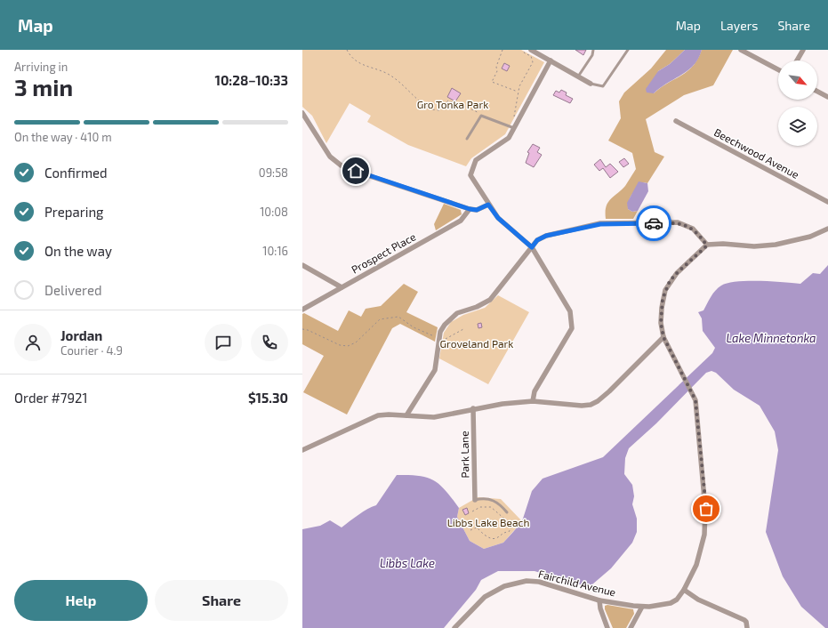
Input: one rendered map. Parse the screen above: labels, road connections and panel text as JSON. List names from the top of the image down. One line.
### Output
{"streets":{"street":["Beechwood Avenue","Prospect Place","Park Lane","Fairchild Avenue"]},"water":["Lake Minnetonka","Libbs Lake"],"parks":["Gro Tonka Park","Groveland Park","Libbs Lake Beach"],"north":"bottom right","page":{"header":"Map","nav":["Map","Layers","Share"],"heading":["3 min","Arriving in","10:28–10:33"],"panel":["Jordan","Courier · 4.9","Order #7921","$15.30"],"bar":"On the way · 410 m","list":[["Confirmed","09:58"],["Preparing","10:08"],["On the way","10:16"],"Delivered"],"buttons":["Help","Share"]}}
